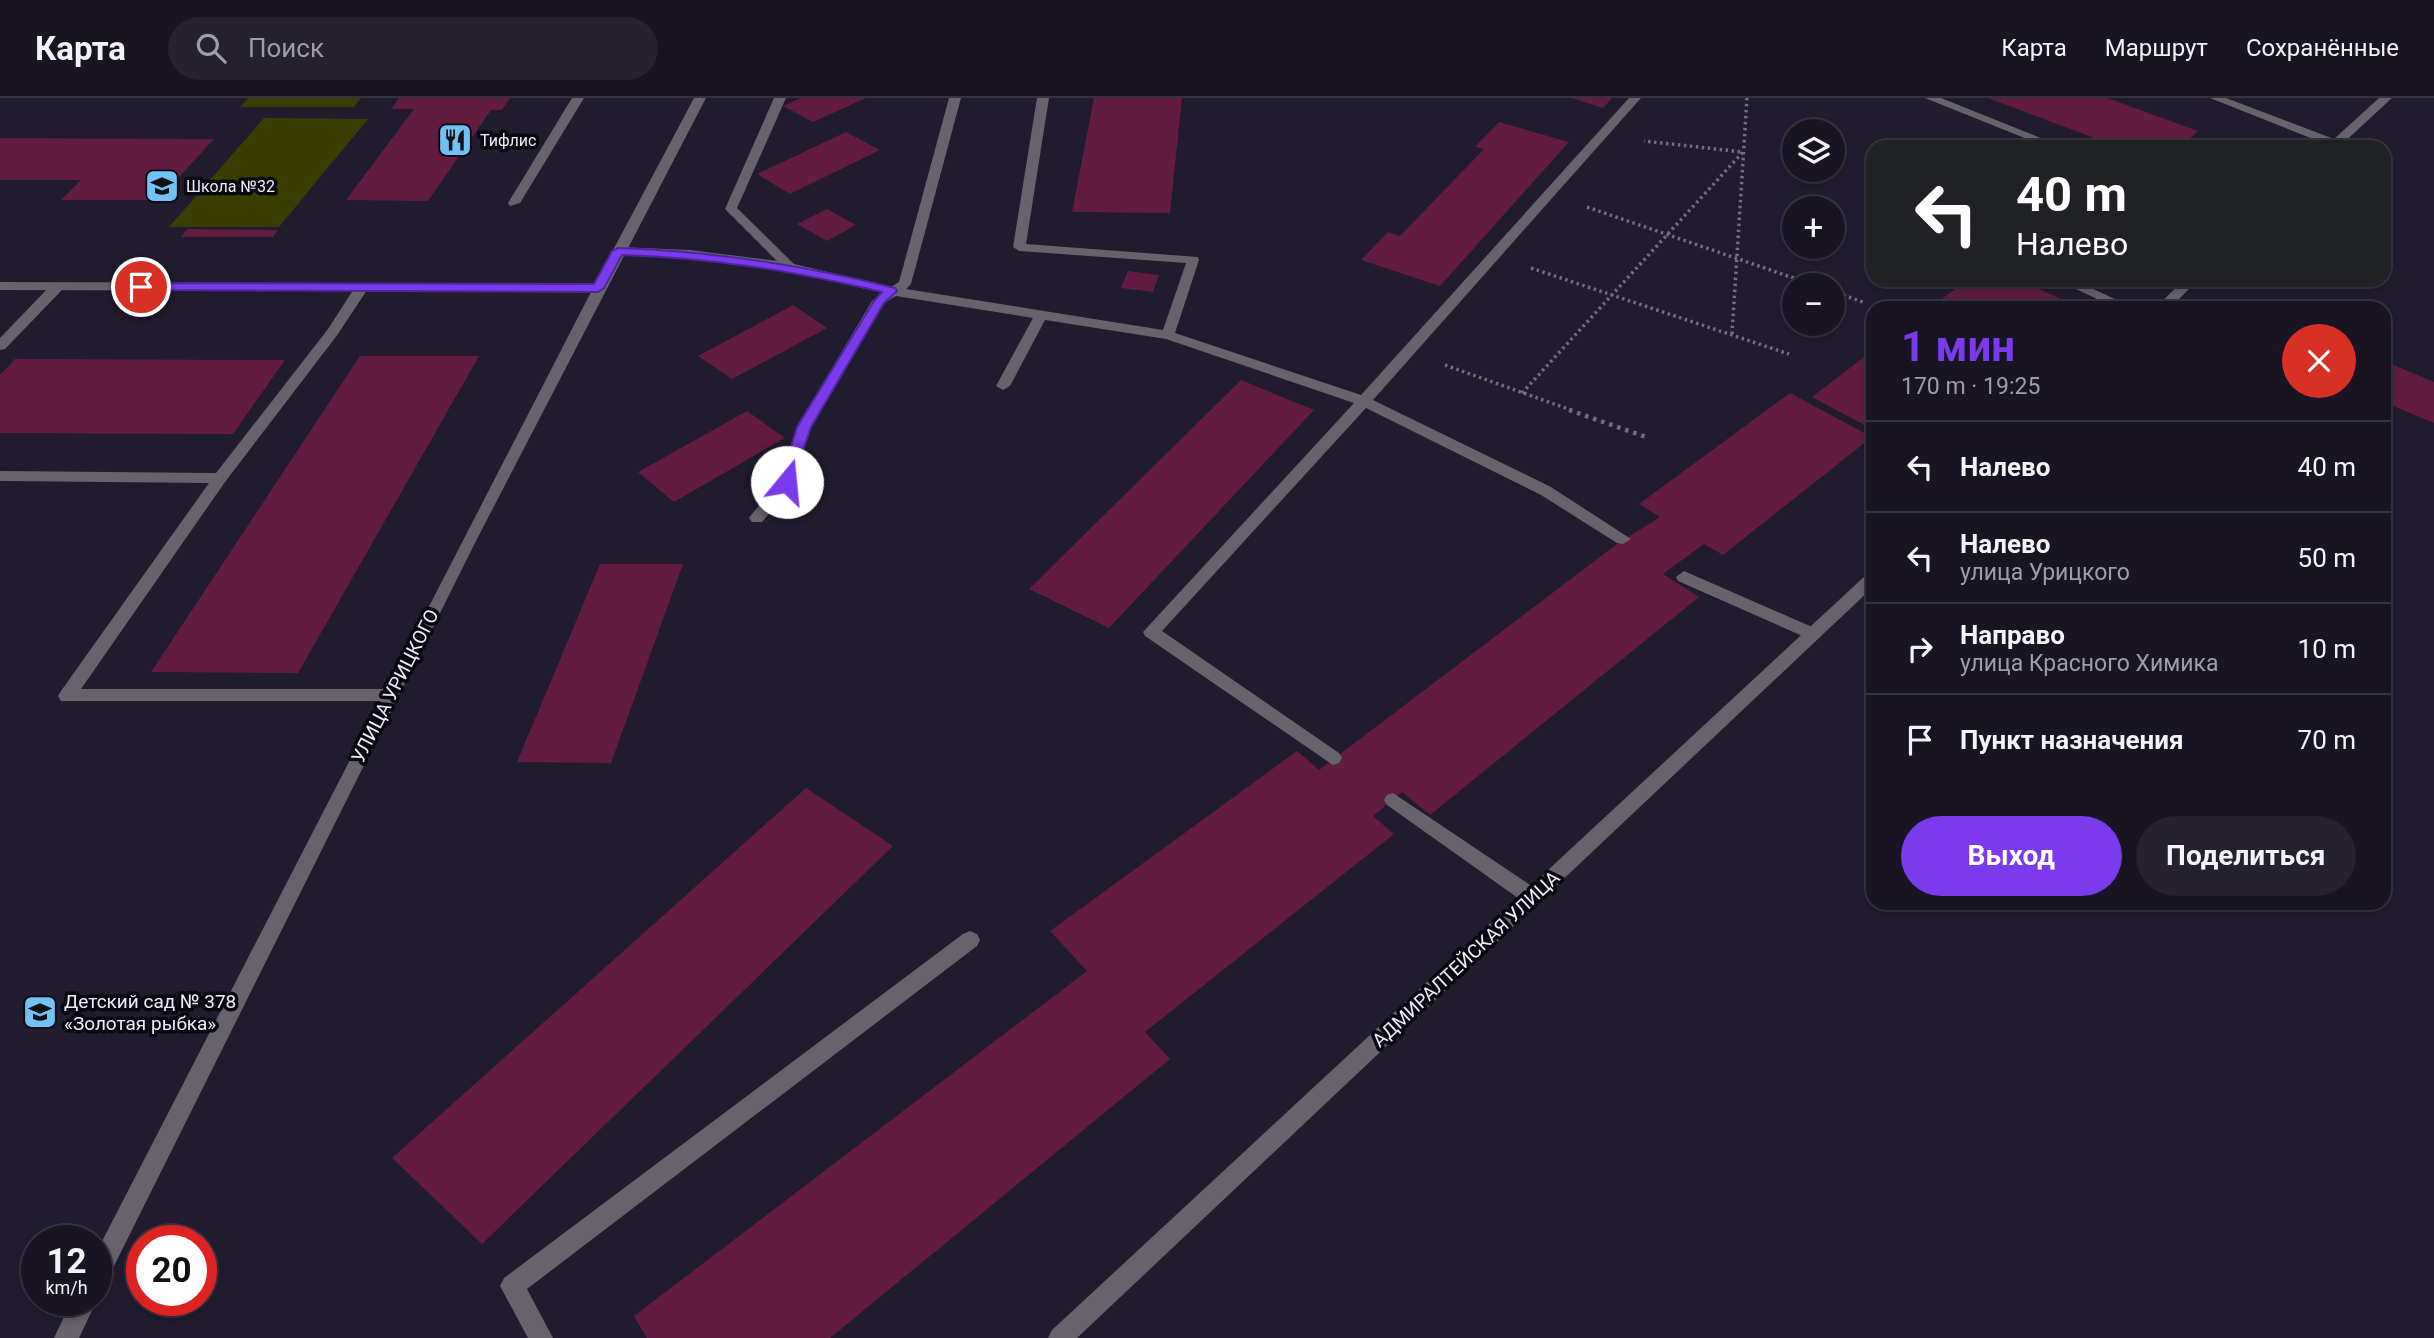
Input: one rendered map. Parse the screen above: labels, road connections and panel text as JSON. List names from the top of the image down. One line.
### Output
{"streets":{"street":["УЛИЦА УРИЦКОГО","АДМИРАЛТЕЙСКАЯ УЛИЦА"]},"places":{"restaurant":["Тифлис"],"school or university":["Школа №32","Детский сад № 378 «Золотая рыбка»"]},"page":{"header":"Карта","search":"Поиск","nav":["Карта","Маршрут","Сохранённые"],"map_buttons":["+","−"],"turn":["40 m","Налево"],"heading":["1 мин","170 m · 19:25"],"list":[{"name":"Налево","value":"40 m"},{"name":"Налево","note":"улица Урицкого","value":"50 m"},{"name":"Направо","note":"улица Красного Химика","value":"10 m"},{"name":"Пункт назначения","value":"70 m"}],"buttons":["Выход","Поделиться"],"speed":"12 km/h","limit":"20"}}
